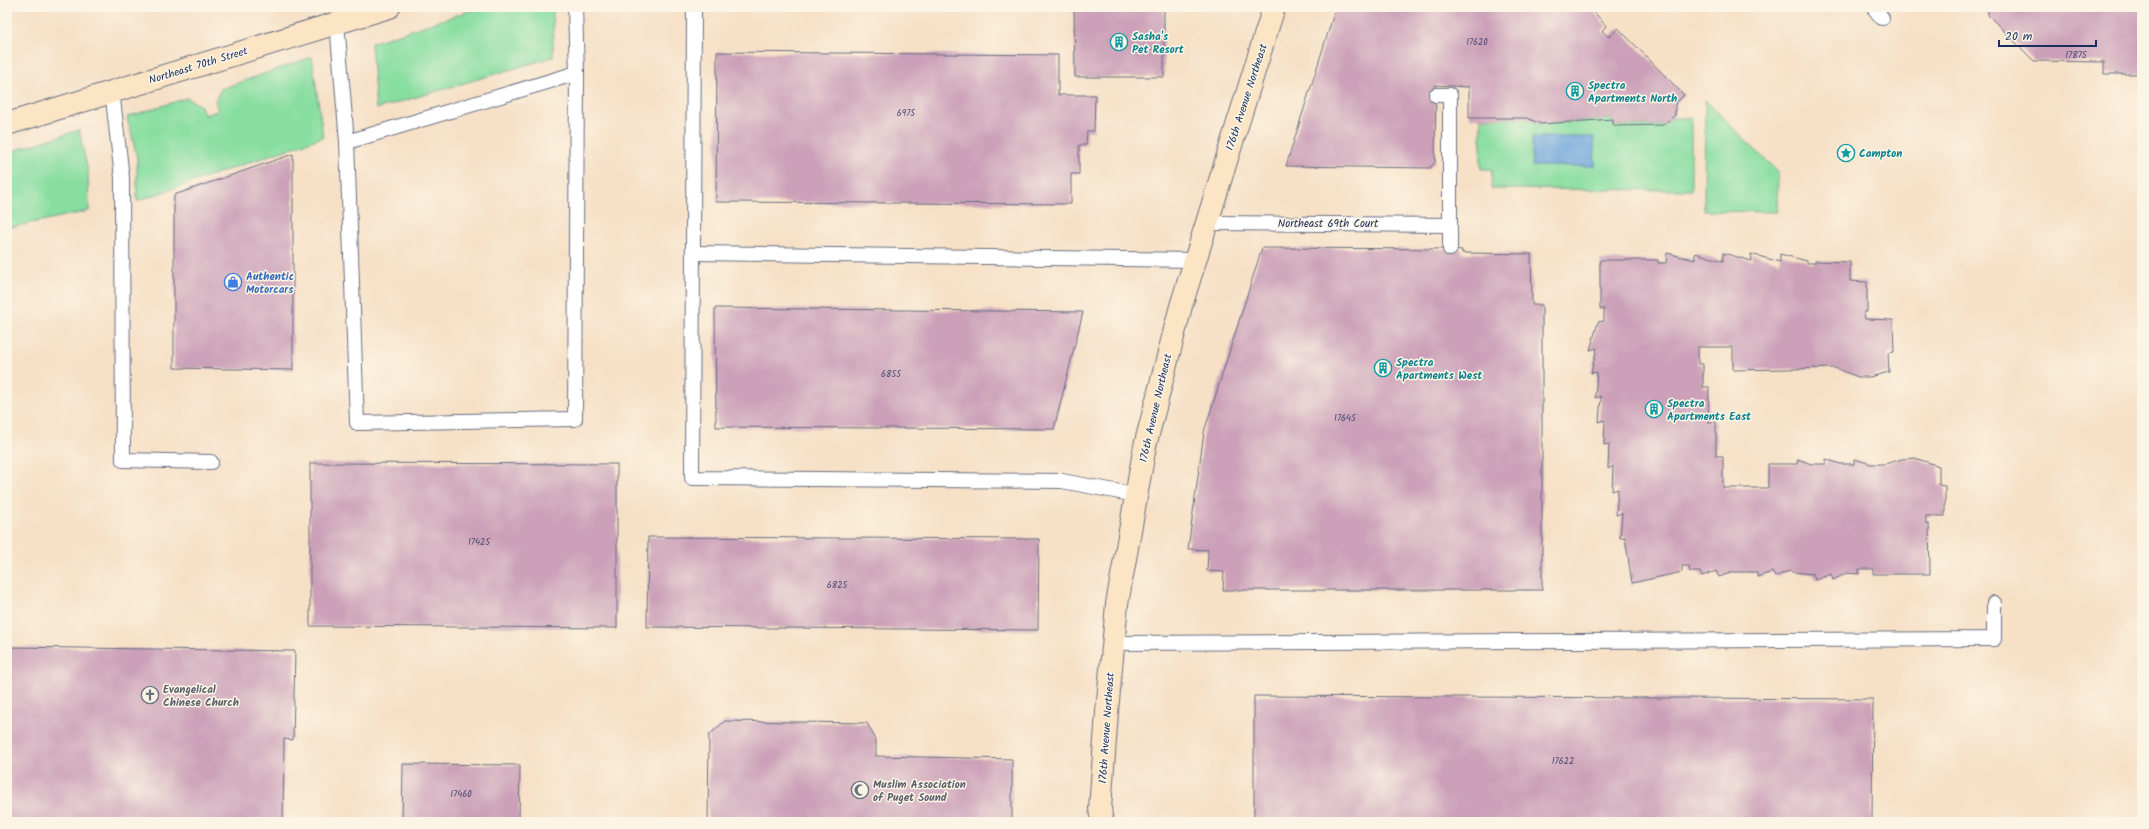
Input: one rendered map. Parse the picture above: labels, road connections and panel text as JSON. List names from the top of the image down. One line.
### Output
{"streets":{"street":["Northeast 70th Street","176th Avenue Northeast"],"lane":["Northeast 69th Court"]},"crossings":[["176th Avenue Northeast","Northeast 69th Court"]],"places":{"building":["Sasha's Pet Resort","Spectra Apartments North","Spectra Apartments West","Spectra Apartments East"],"place":["Campton"],"shop":["Authentic Motorcars"],"church":["Evangelical Chinese Church"],"mosque":["Muslim Association of Puget Sound"]},"house_numbers":["17620","17875","6975","6855","17645","17425","6825","17622","17460"],"scale_bar":"20 m"}
